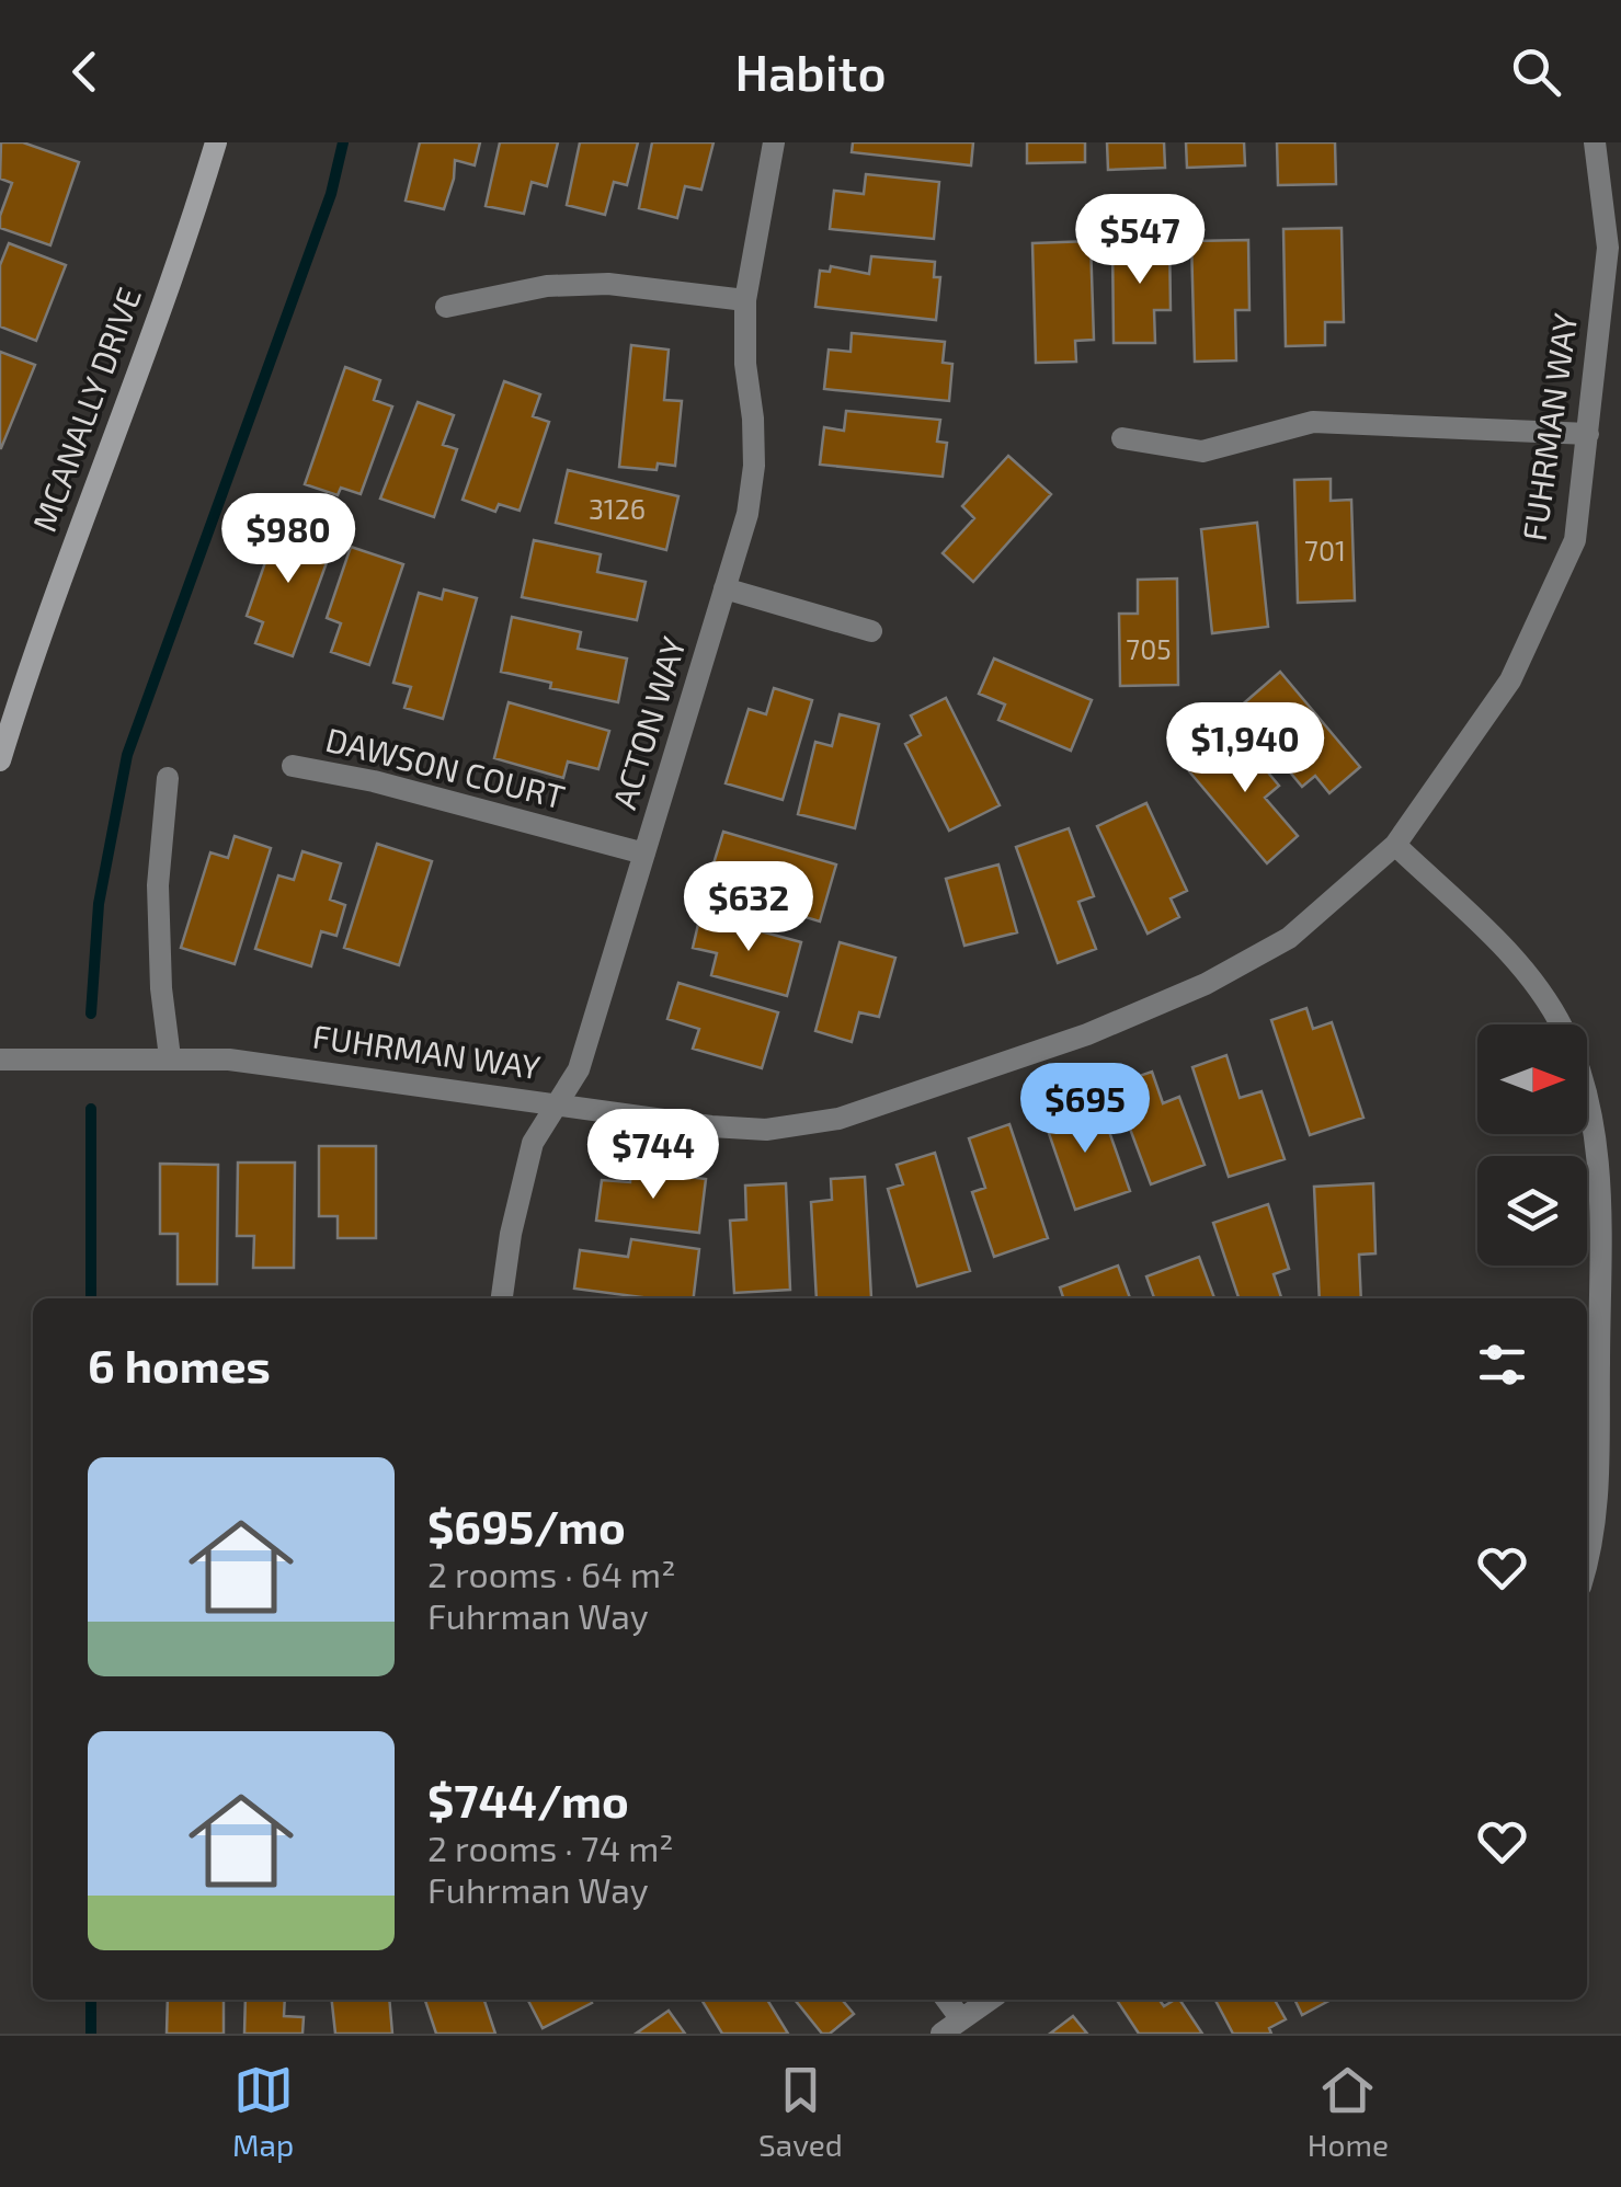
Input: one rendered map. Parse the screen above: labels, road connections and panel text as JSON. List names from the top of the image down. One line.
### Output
{"streets":{"street":["MCANALLY DRIVE","FUHRMAN WAY","ACTON WAY","DAWSON COURT"]},"crossings":[["FUHRMAN WAY","ACTON WAY"],["ACTON WAY","DAWSON COURT"]],"house_numbers":["3126","701","705"],"north":"right","page":{"header":"Habito","price":["$547","$980","$1,940","$632","$695","$744"],"heading":"6 homes","list":[{"name":"$695/mo","note":"2 rooms · 64 m² · Fuhrman Way"},{"name":"$744/mo","note":"2 rooms · 74 m² · Fuhrman Way"}],"tabs":["Map","Saved","Home"]}}
